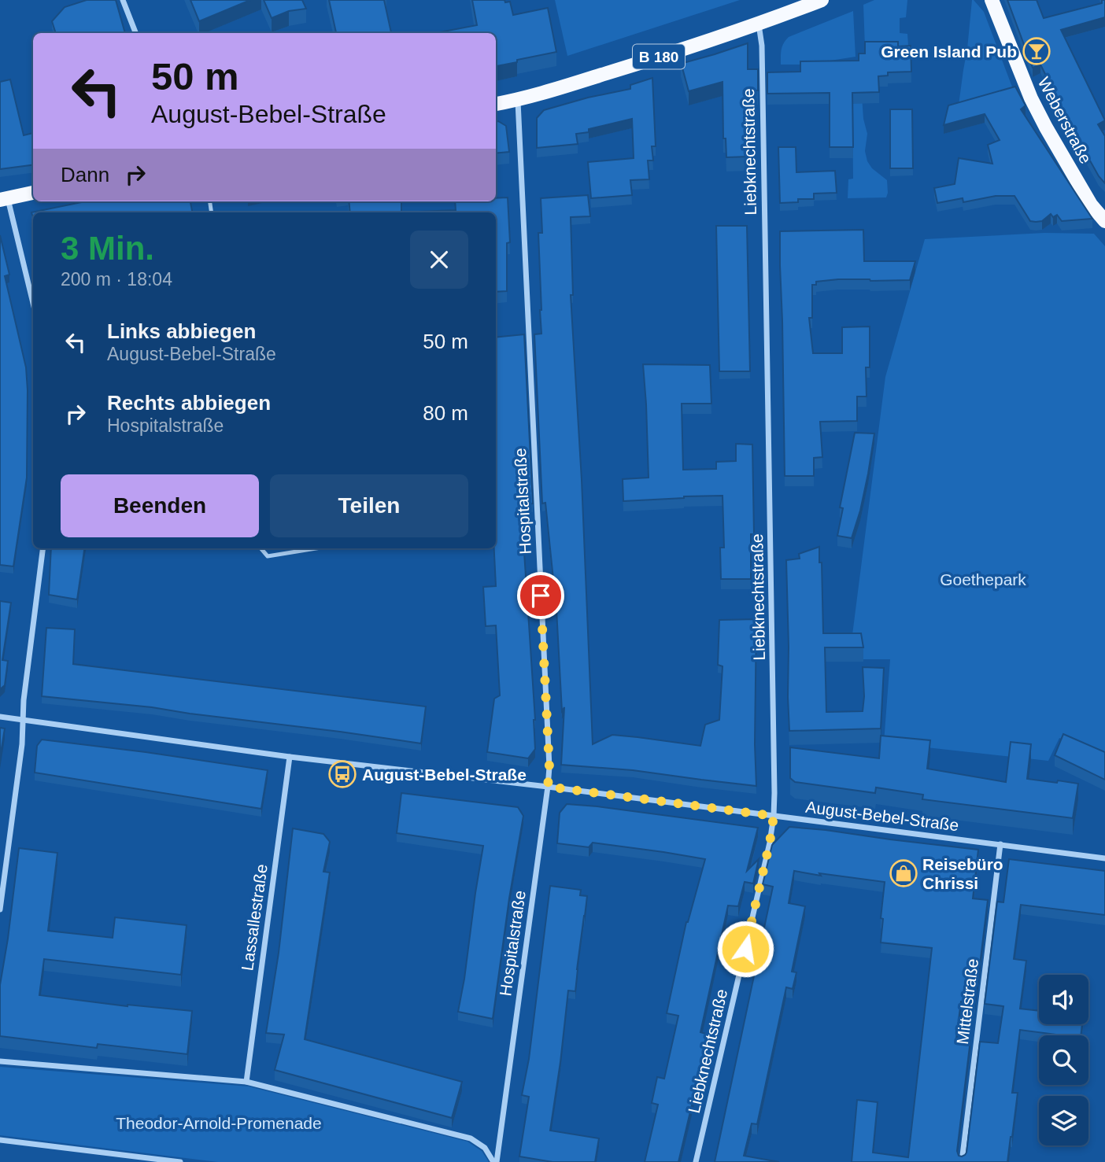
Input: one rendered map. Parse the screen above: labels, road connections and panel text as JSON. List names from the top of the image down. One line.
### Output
{"streets":{"main road":["B 180","Weberstraße"],"street":["Liebknechtstraße","Hospitalstraße","August-Bebel-Straße","Lassallestraße","Mittelstraße"]},"crossings":[["B 180","Liebknechtstraße"],["B 180","Hospitalstraße"],["Liebknechtstraße","August-Bebel-Straße"],["Hospitalstraße","August-Bebel-Straße"],["August-Bebel-Straße","Lassallestraße"],["August-Bebel-Straße","Mittelstraße"]],"parks":["Goethepark","Theodor-Arnold-Promenade"],"places":{"bar":["Green Island Pub"],"bus stop":["August-Bebel-Straße"],"shop":["Reisebüro Chrissi"]},"page":{"turn":["50 m","August-Bebel-Straße"],"then":"Dann","heading":["3 Min.","200 m · 18:04"],"list":[{"name":"Links abbiegen","note":"August-Bebel-Straße","value":"50 m"},{"name":"Rechts abbiegen","note":"Hospitalstraße","value":"80 m"}],"buttons":["Beenden","Teilen"]}}
